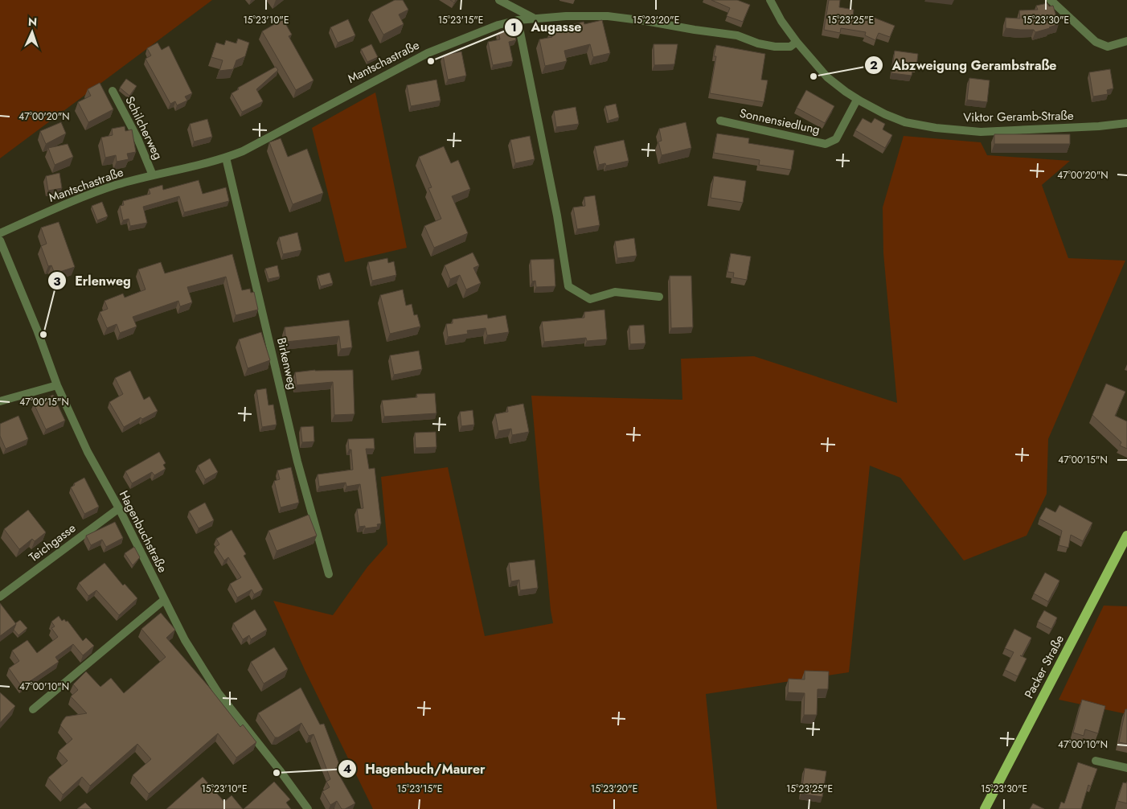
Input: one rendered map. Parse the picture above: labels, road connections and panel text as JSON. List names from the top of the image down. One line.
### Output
{"streets":{"main road":["Packer Straße"],"street":["Mantschastraße","Viktor Geramb-Straße","Sonnensiedlung","Schilcherweg","Birkenweg","Hagenbuchstraße","Teichgasse"]},"crossings":[["Mantschastraße","Viktor Geramb-Straße"],["Mantschastraße","Schilcherweg"],["Mantschastraße","Birkenweg"],["Viktor Geramb-Straße","Sonnensiedlung"],["Hagenbuchstraße","Teichgasse"]],"places":["Augasse","Abzweigung Gerambstraße","Erlenweg","Hagenbuch/Maurer"],"north":"top","coordinates":["15°23'10\"E","15°23'15\"E","15°23'20\"E","15°23'25\"E","15°23'30\"E","47°00'20\"N","47°00'15\"N","47°00'10\"N"]}
